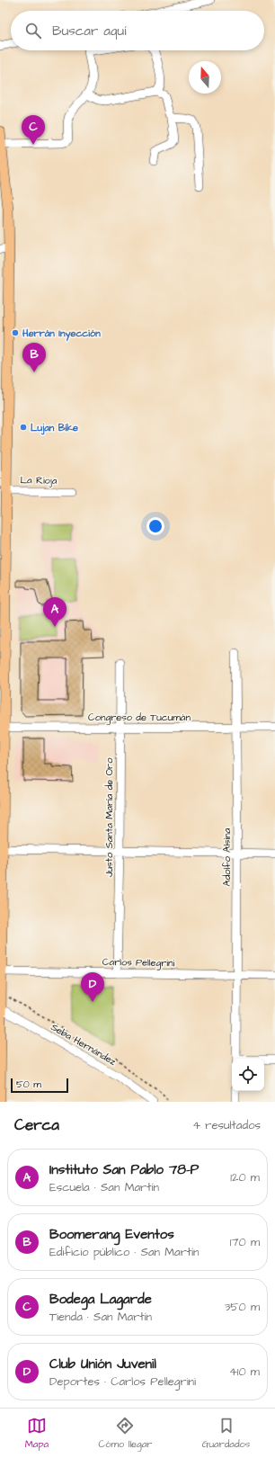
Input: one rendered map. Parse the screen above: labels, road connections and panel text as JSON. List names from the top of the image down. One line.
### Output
{"streets":{"street":["La Rioja","Congreso de Tucumán","Justo Santa María de Oro","Adolfo Alsina","Carlos Pellegrini","Seba Hernández"]},"crossings":[["Congreso de Tucumán","Justo Santa María de Oro"],["Congreso de Tucumán","Adolfo Alsina"],["Justo Santa María de Oro","Carlos Pellegrini"],["Adolfo Alsina","Carlos Pellegrini"]],"places":["Herrán Inyección","Lujan Bike"],"scale_bar":"50 m","north":"top","page":{"search":"Buscar aquí","pins":["C","B","A","D"],"scale":"50 m","heading":["Cerca","4 resultados"],"list":[{"mark":"A","name":"Instituto San Pablo 78-P","note":"Escuela · San Martín","value":"120 m"},{"mark":"B","name":"Boomerang Eventos","note":"Edificio público · San Martín","value":"170 m"},{"mark":"C","name":"Bodega Lagarde","note":"Tienda · San Martín","value":"350 m"},{"mark":"D","name":"Club Unión Juvenil","note":"Deportes · Carlos Pellegrini","value":"410 m"}],"nav":["Mapa","Cómo llegar","Guardados"]}}
